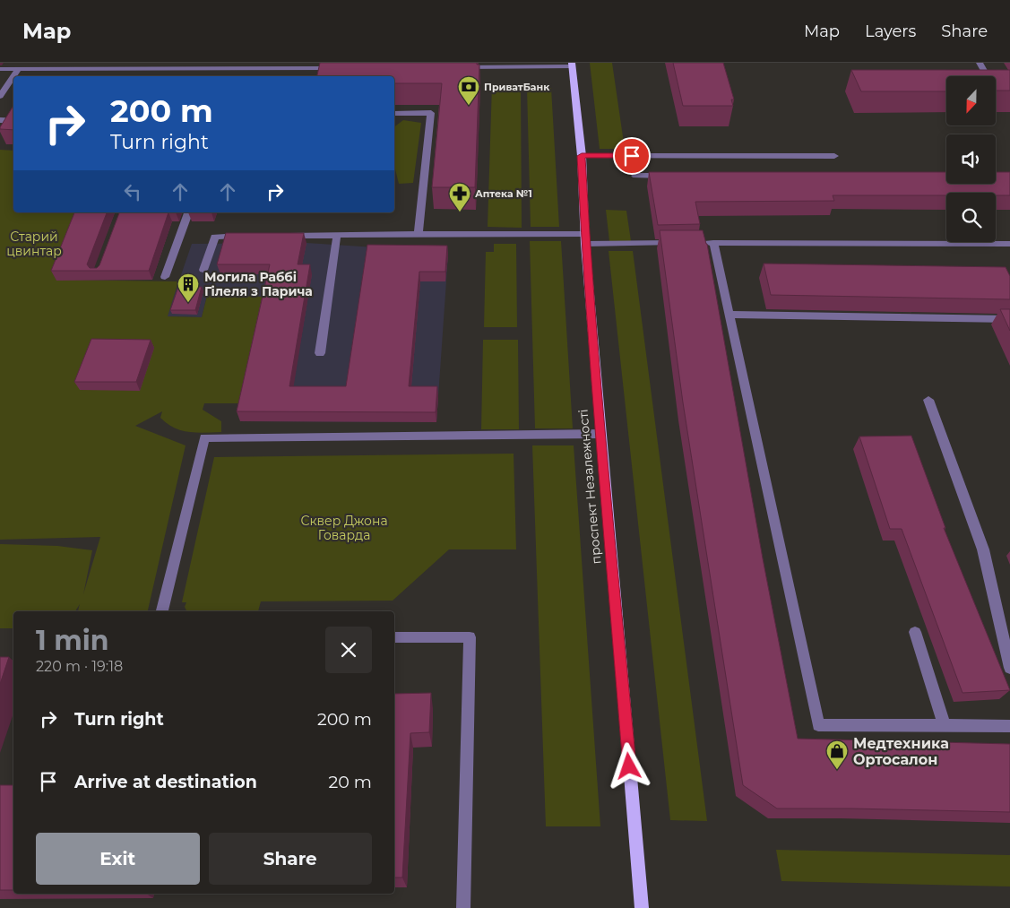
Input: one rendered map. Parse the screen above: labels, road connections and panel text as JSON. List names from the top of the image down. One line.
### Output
{"streets":{"main road":["проспект Незалежності"]},"parks":["Старий цвинтар","Сквер Джона Говарда"],"places":{"bank":["ПриватБанк"],"pharmacy":["Аптека №1"],"building":["Могила Раббі Гілеля з Парича"],"shop":["Медтехника Ортосалон"]},"north":"bottom","page":{"header":"Map","nav":["Map","Layers","Share"],"turn":["200 m","Turn right"],"heading":["1 min","220 m · 19:18"],"list":[{"name":"Turn right","value":"200 m"},{"name":"Arrive at destination","value":"20 m"}],"buttons":["Exit","Share"]}}
